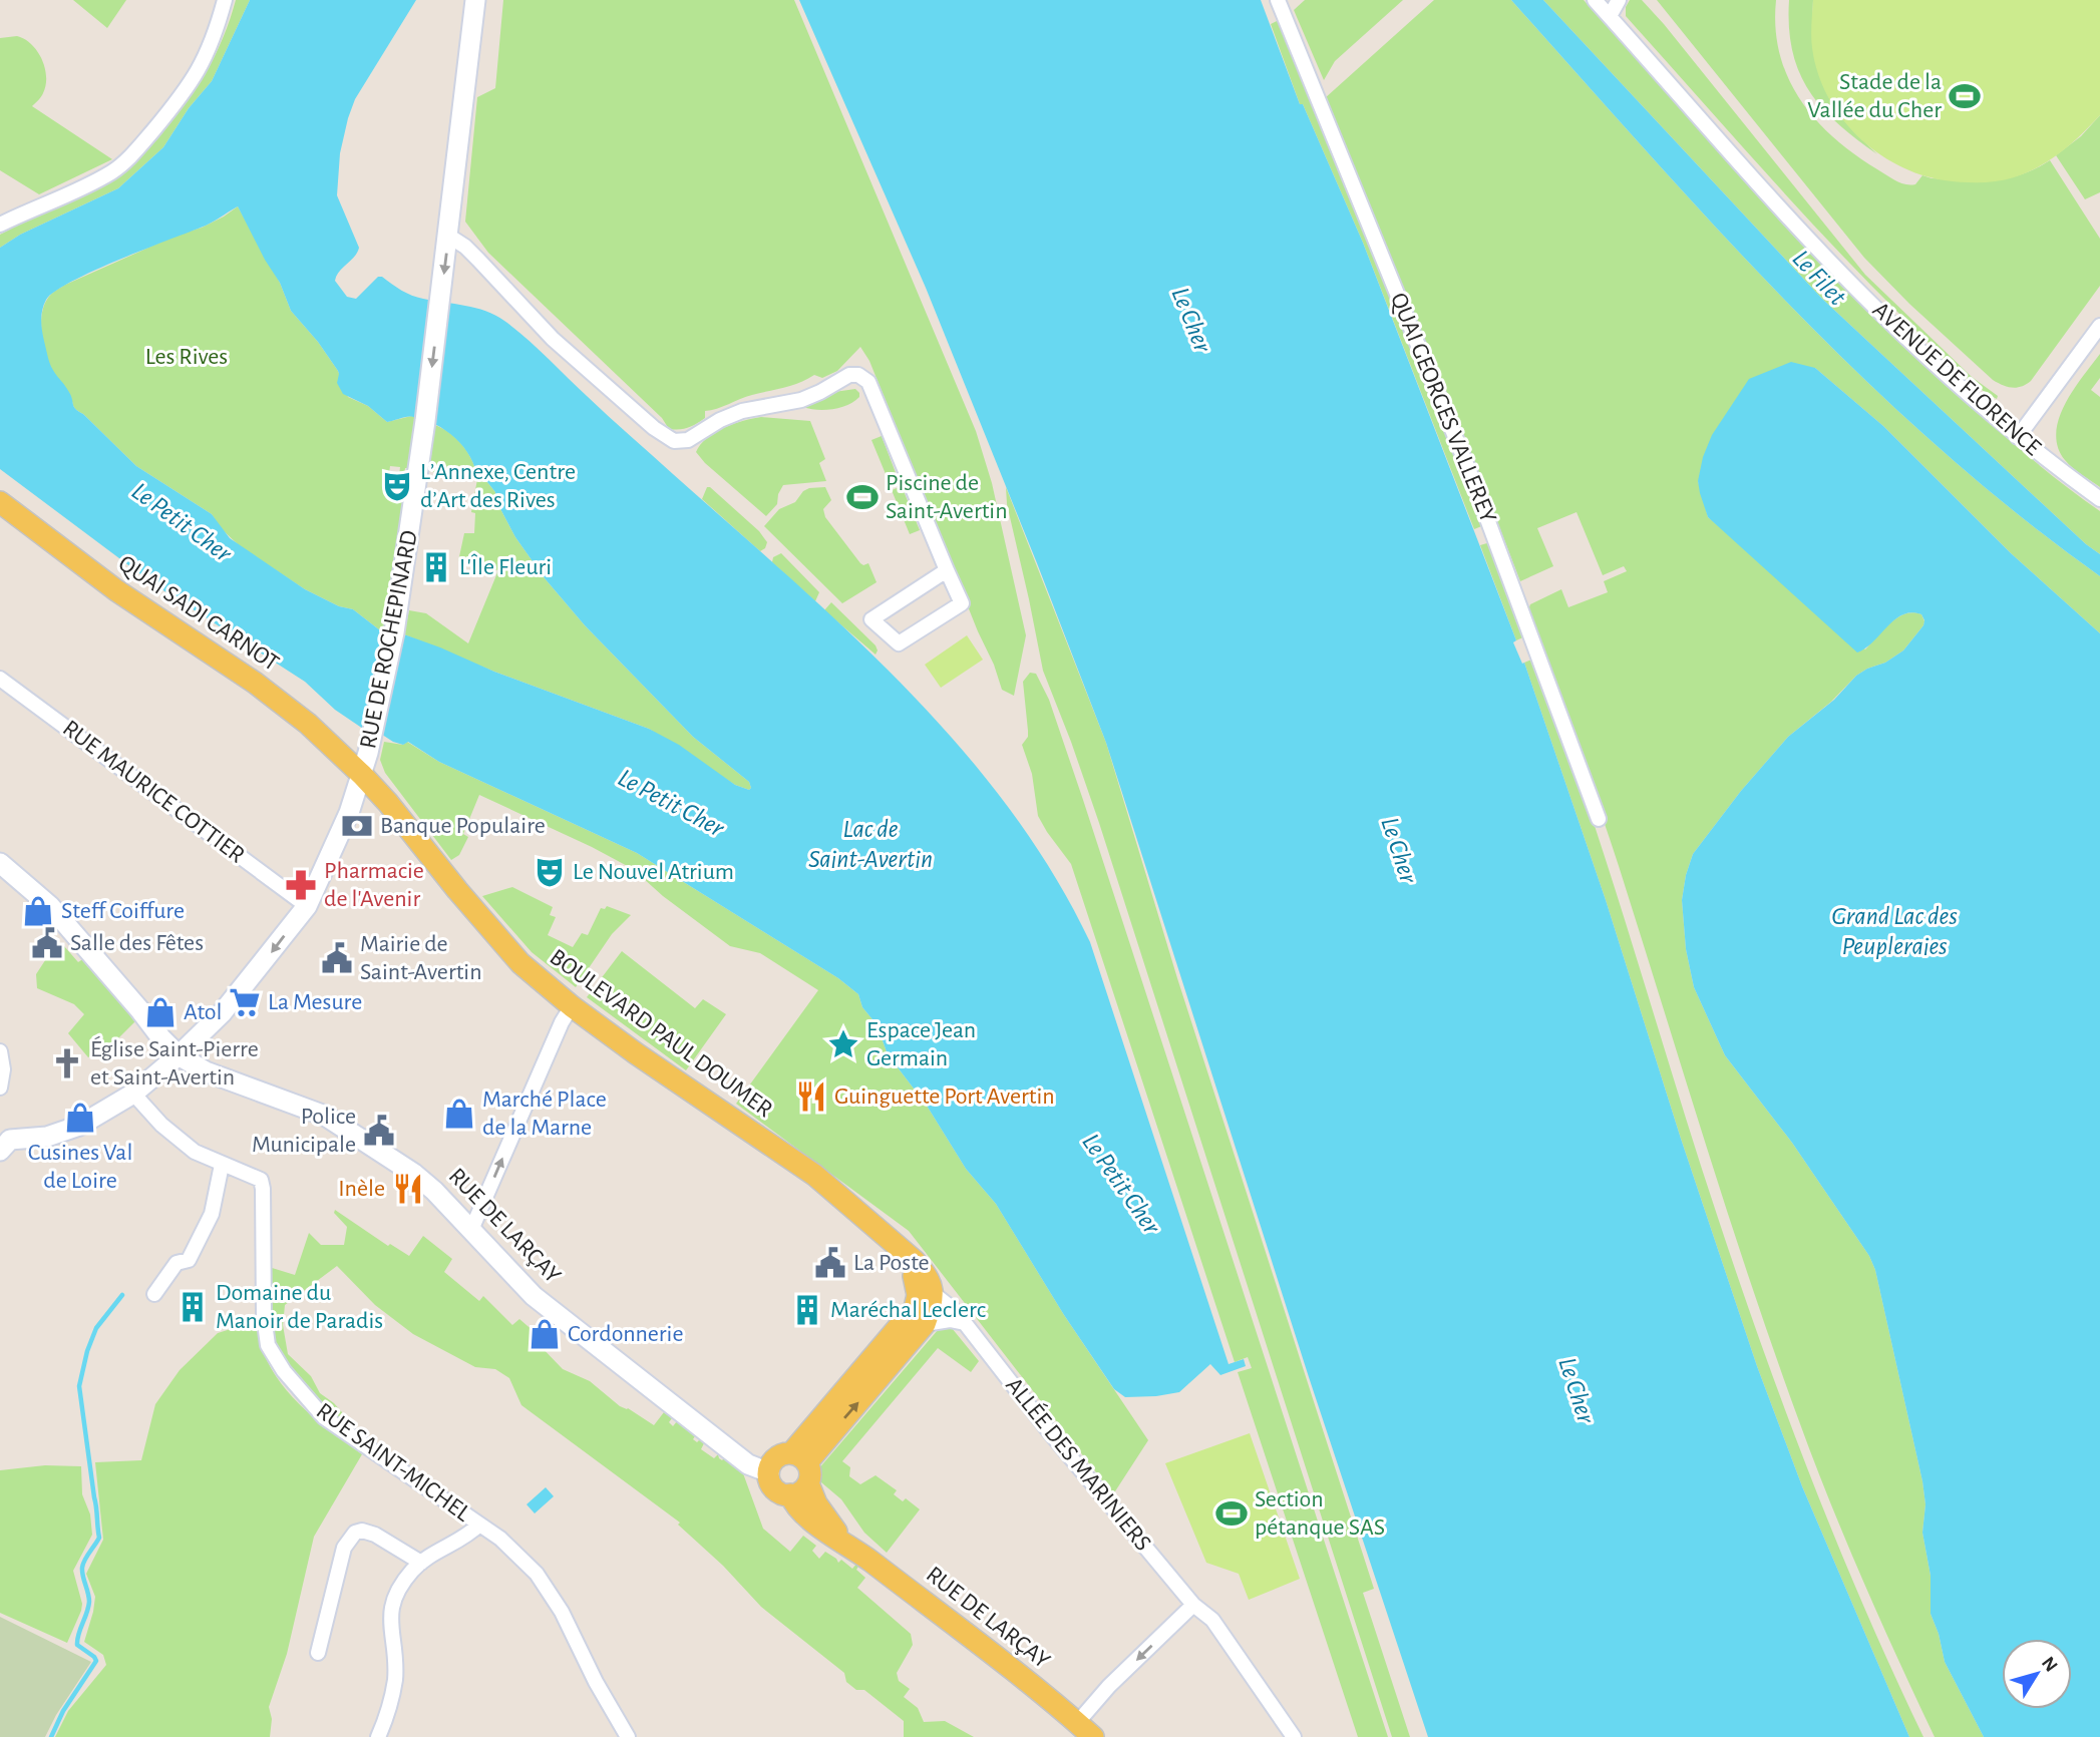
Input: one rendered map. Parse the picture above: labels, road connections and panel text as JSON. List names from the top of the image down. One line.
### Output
{"streets":{"main road":["QUAI SADI CARNOT","BOULEVARD PAUL DOUMER","RUE DE LARÇAY"],"street":["AVENUE DE FLORENCE","QUAI GEORGES VALLEREY","RUE DE ROCHEPINARD","RUE MAURICE COTTIER","RUE SAINT-MICHEL","ALLÉE DES MARINIERS"]},"crossings":[["QUAI SADI CARNOT","RUE DE ROCHEPINARD"],["QUAI SADI CARNOT","BOULEVARD PAUL DOUMER"],["RUE DE ROCHEPINARD","RUE MAURICE COTTIER"],["RUE DE ROCHEPINARD","BOULEVARD PAUL DOUMER"],["RUE DE ROCHEPINARD","RUE DE LARÇAY"],["RUE DE ROCHEPINARD","RUE SAINT-MICHEL"],["BOULEVARD PAUL DOUMER","ALLÉE DES MARINIERS"]],"one_way":["RUE DE ROCHEPINARD"],"water":["Le Filet","Le Cher","Le Petit Cher","Lac de Saint-Avertin","Grand Lac des Peupleraies"],"parks":["Les Rives"],"places":{"sports":["Stade de la Vallée du Cher","Piscine de Saint-Avertin","Section pétanque SAS"],"theatre":["LʼAnnexe, Centre dʼArt des Rives","Le Nouvel Atrium"],"building":["L'Île Fleuri","Domaine du Manoir de Paradis","Maréchal Leclerc"],"bank":["Banque Populaire"],"pharmacy":["Pharmacie de l'Avenir"],"shop":["Steff Coiffure","Atol","Marché Place de la Marne","Cusines Val de Loire","Cordonnerie"],"public building":["Salle des Fêtes","Mairie de Saint-Avertin","Police Municipale","La Poste"],"supermarket":["La Mesure"],"place":["Espace Jean Germain"],"church":["Église Saint-Pierre et Saint-Avertin"],"restaurant":["Guinguette Port Avertin","Inèle"]},"north":"top right"}
